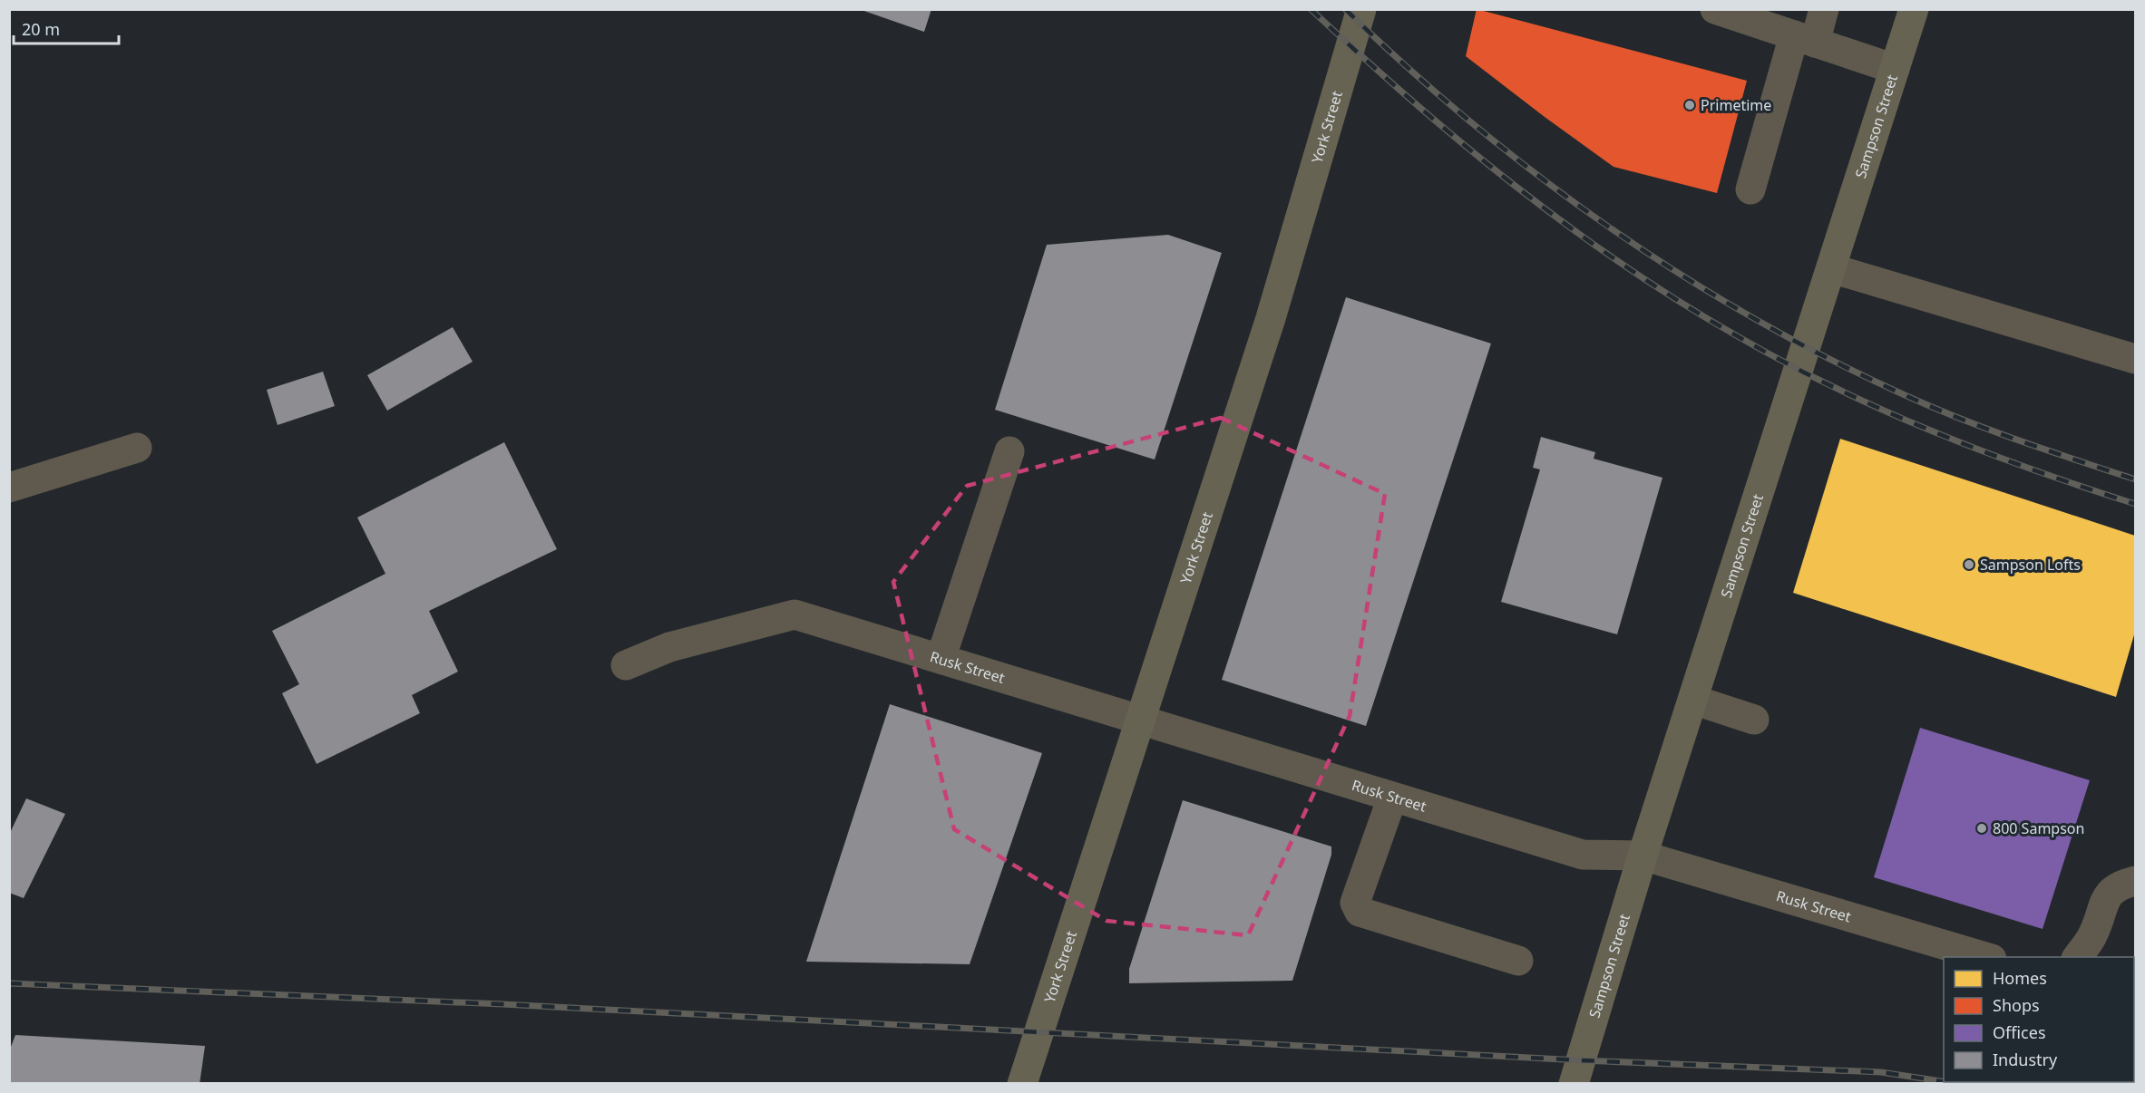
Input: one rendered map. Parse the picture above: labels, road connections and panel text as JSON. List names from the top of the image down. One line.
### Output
{"streets":{"main road":["York Street","Sampson Street"],"street":["Rusk Street"]},"crossings":[["York Street","Rusk Street"],["Sampson Street","Rusk Street"]],"places":["Primetime","Sampson Lofts","800 Sampson"],"legend":["Homes","Shops","Offices","Industry"],"scale_bar":"20 m"}
